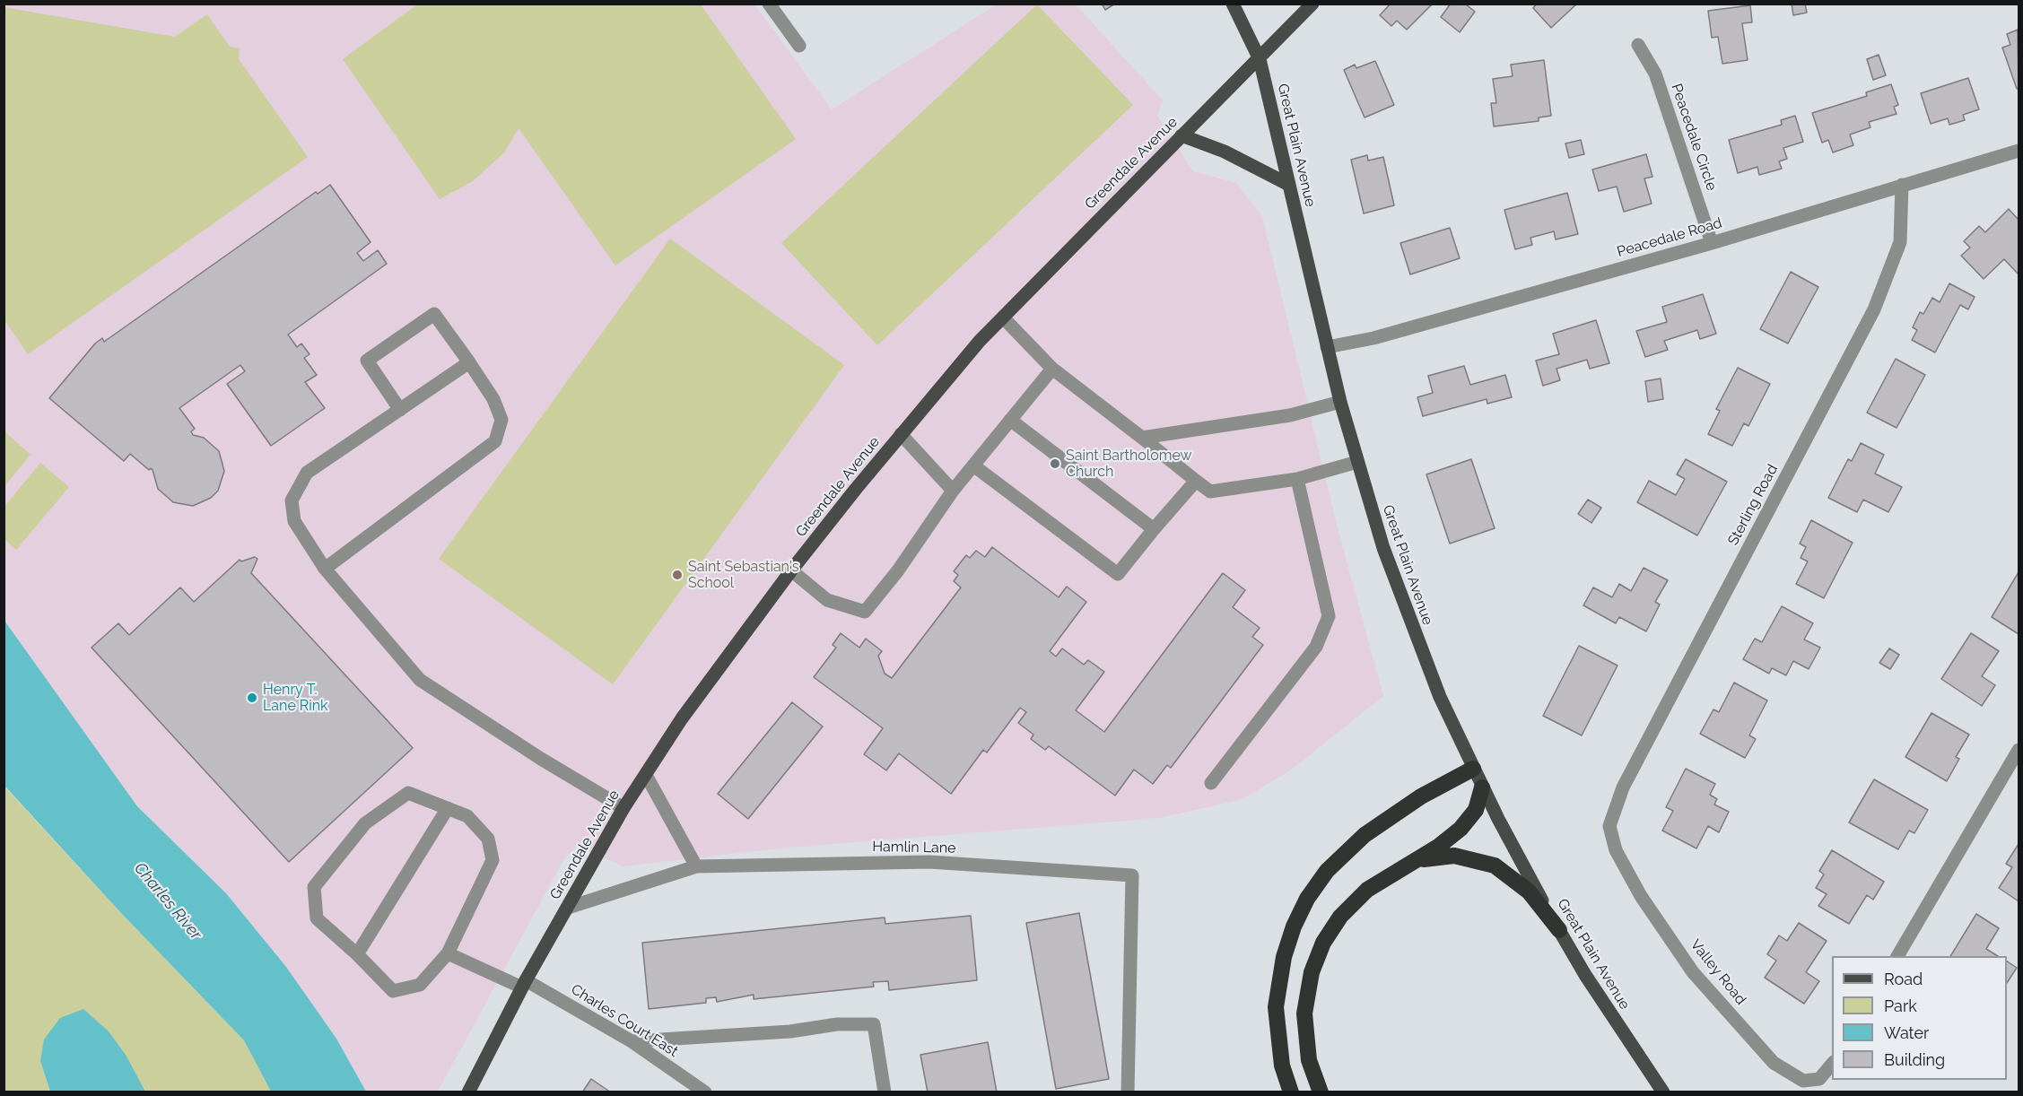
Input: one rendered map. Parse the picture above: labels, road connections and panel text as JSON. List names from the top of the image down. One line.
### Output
{"streets":{"main road":["Great Plain Avenue","Greendale Avenue"],"street":["Peacedale Circle","Peacedale Road","Sterling Road","Hamlin Lane","Valley Road","Charles Court East"]},"crossings":[["Peacedale Circle","Peacedale Road"],["Great Plain Avenue","Greendale Avenue"],["Great Plain Avenue","Peacedale Road"],["Greendale Avenue","Hamlin Lane"],["Greendale Avenue","Charles Court East"],["Peacedale Road","Sterling Road"],["Sterling Road","Valley Road"]],"water":["Charles River"],"places":["Saint Bartholomew Church","Saint Sebastian's School","Henry T. Lane Rink"],"legend":["Road","Park","Water","Building"]}
